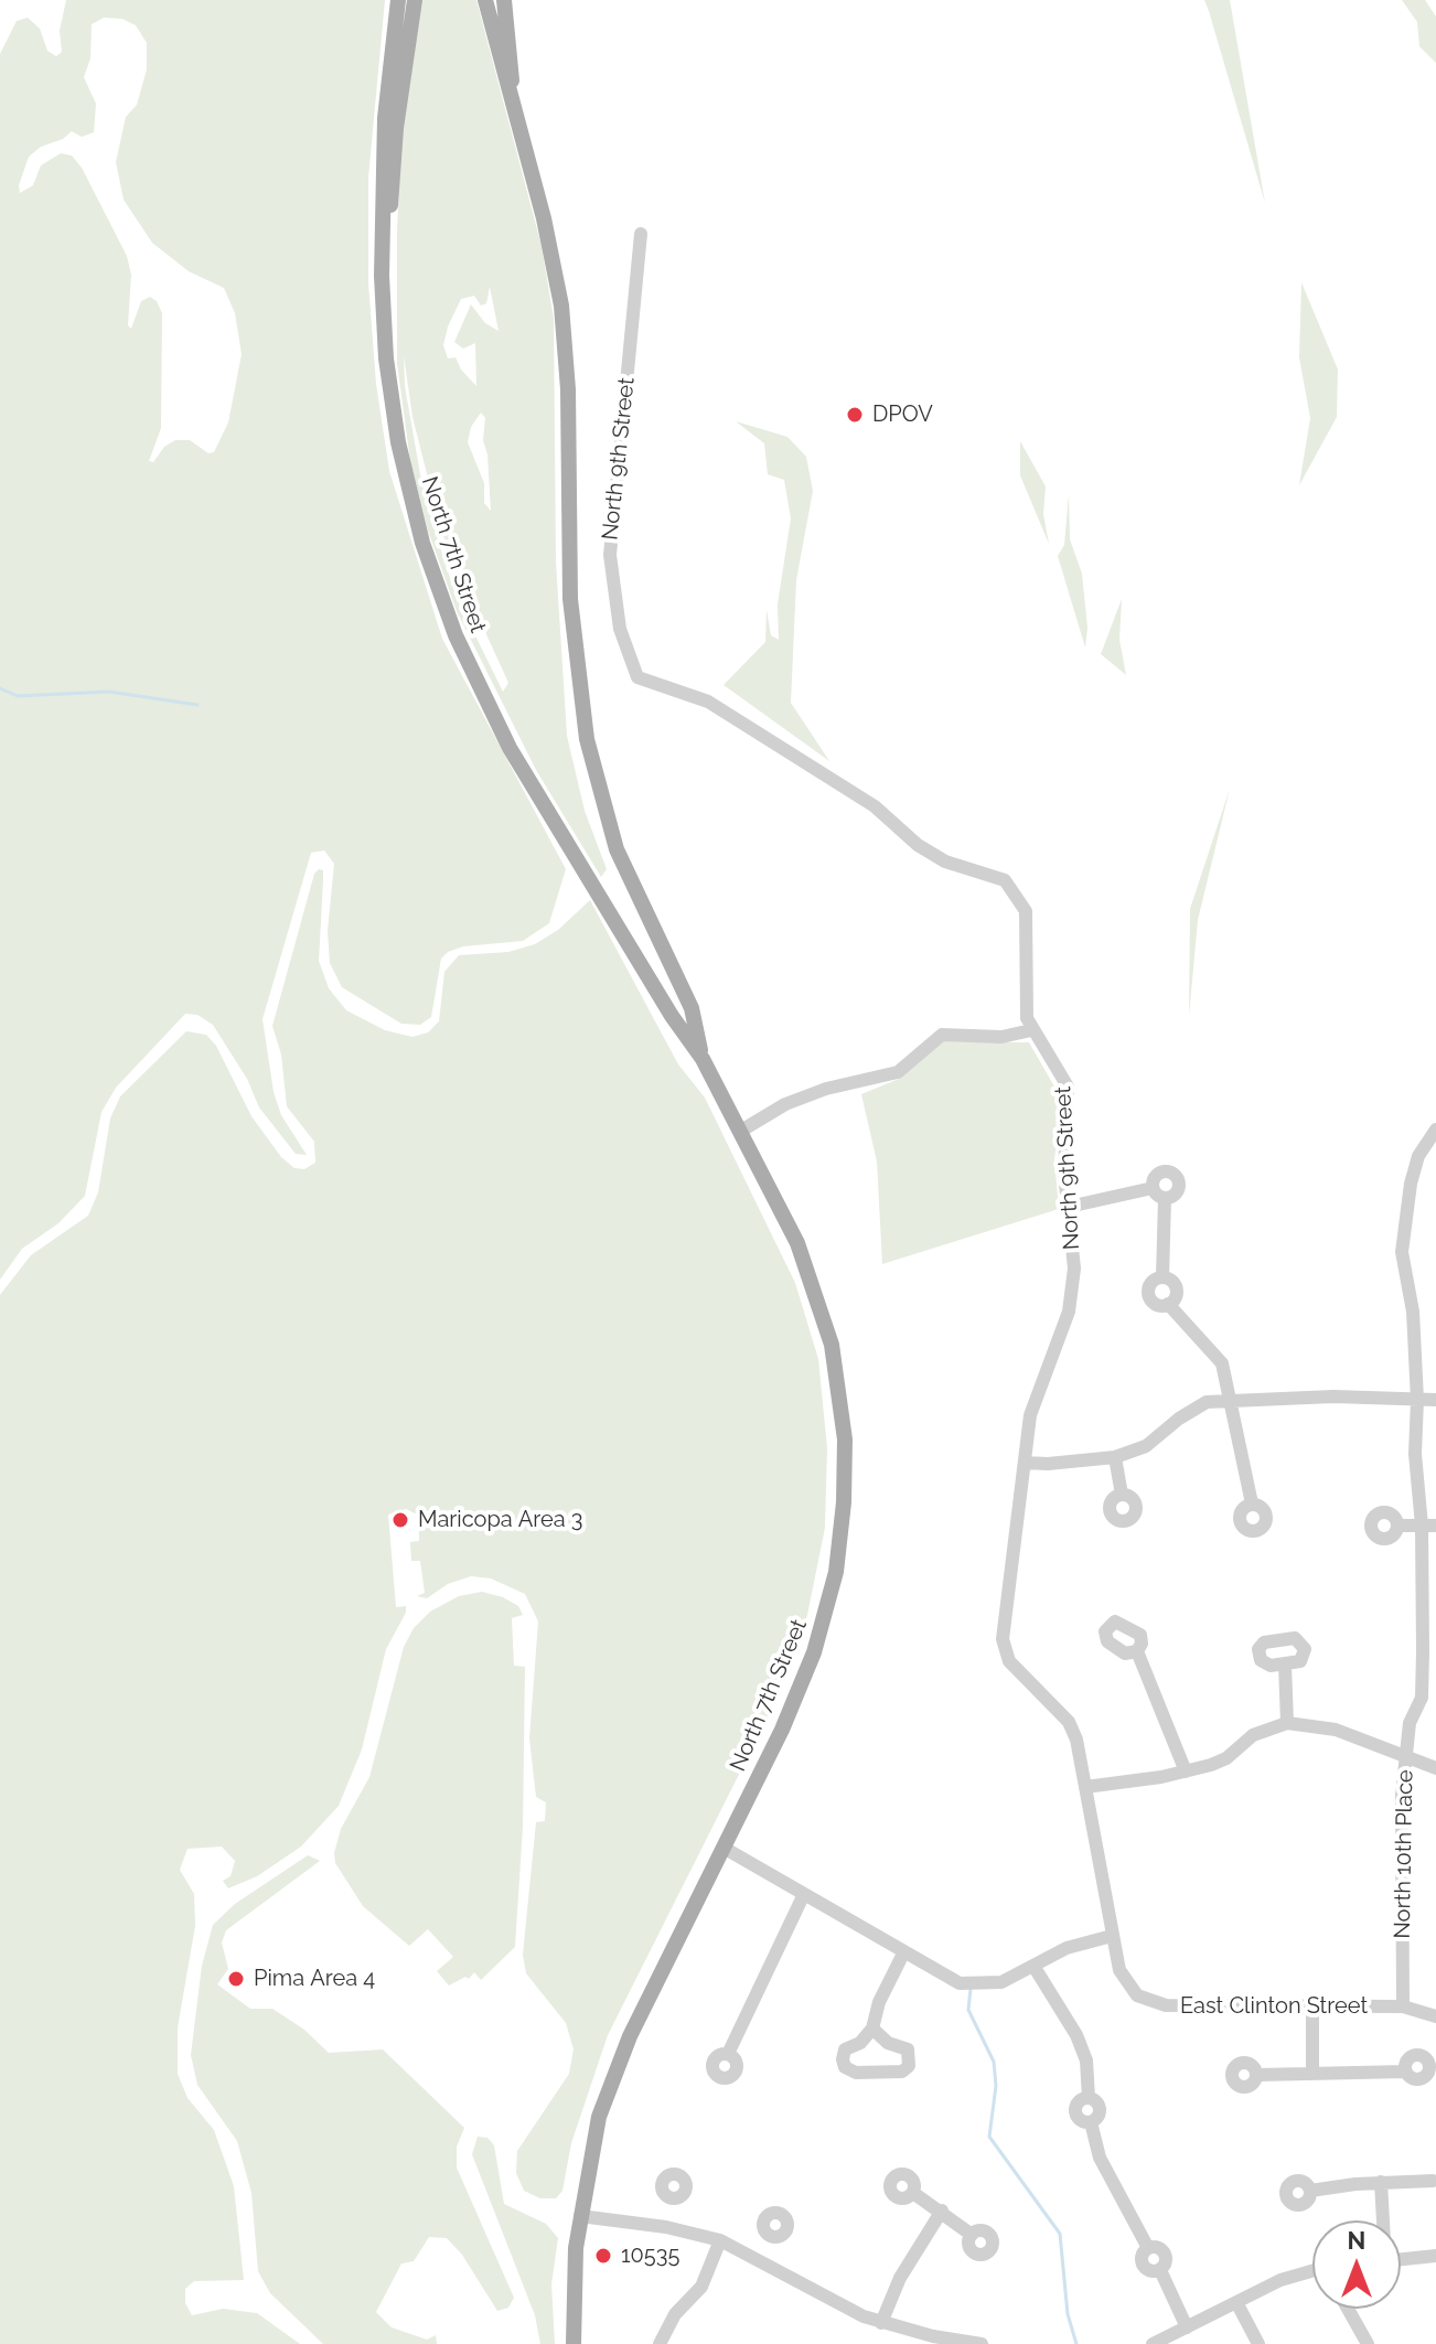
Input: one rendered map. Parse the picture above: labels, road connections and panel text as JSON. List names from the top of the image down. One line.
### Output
{"streets":{"main road":["North 7th Street"],"street":["North 9th Street","North 10th Place","East Clinton Street"]},"crossings":[["North 9th Street","East Clinton Street"],["North 10th Place","East Clinton Street"]],"places":["DPOV","Maricopa Area 3","Pima Area 4","10535"],"north":"top"}
